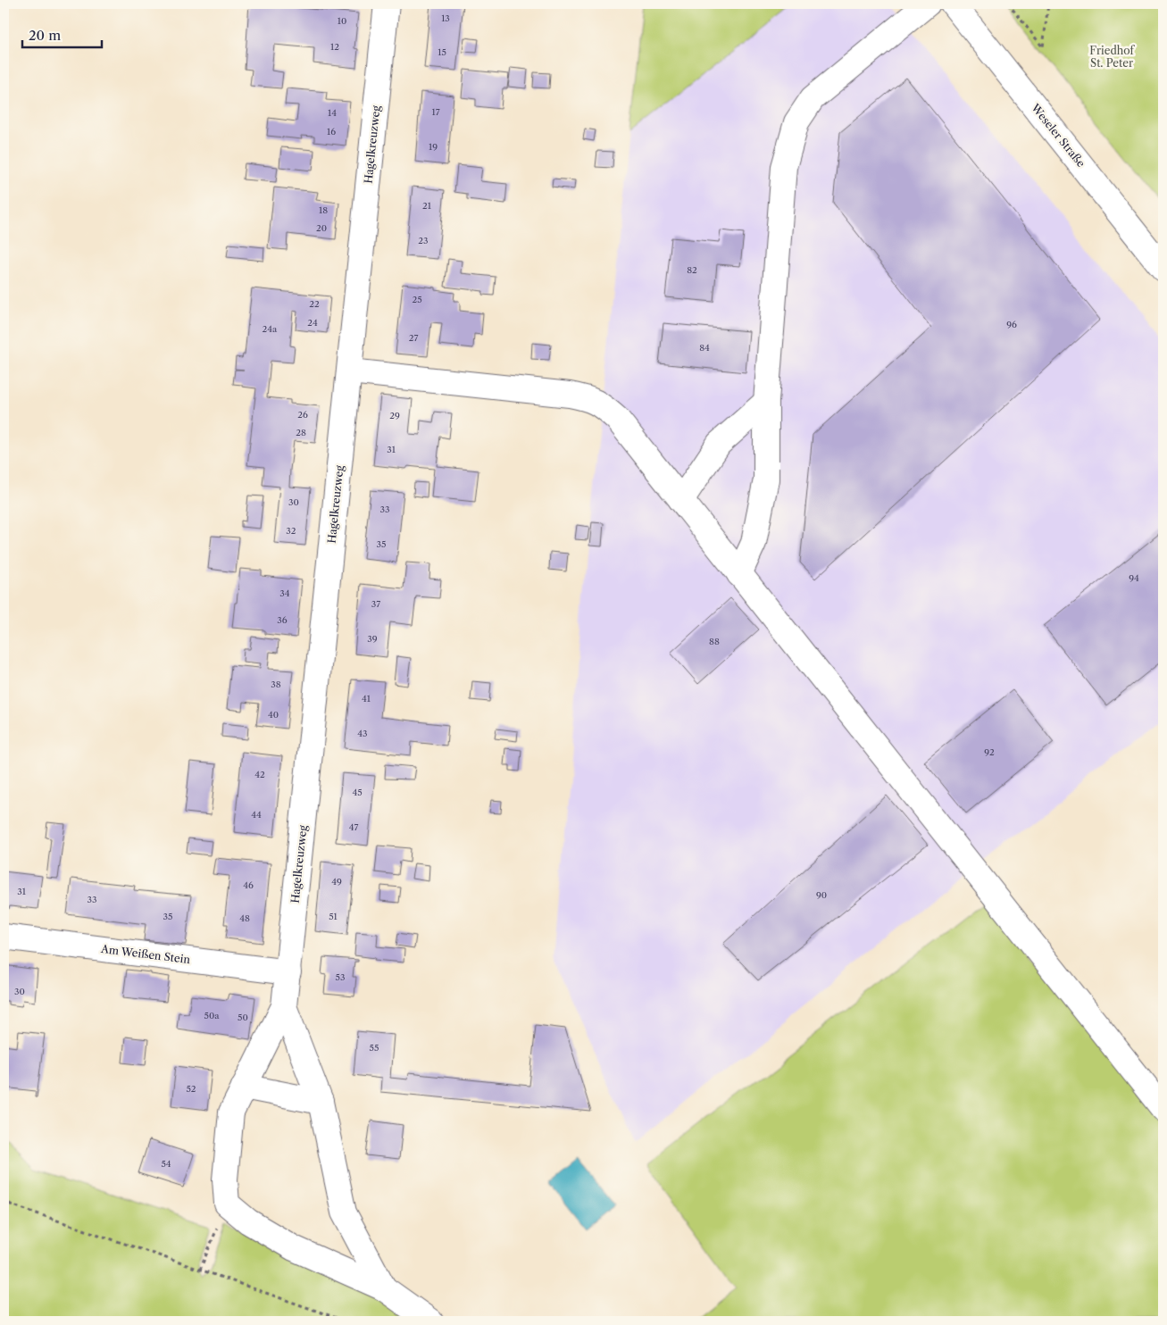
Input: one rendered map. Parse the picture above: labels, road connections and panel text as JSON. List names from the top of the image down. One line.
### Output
{"streets":{"street":["Weseler Straße","Hagelkreuzweg","Am Weißen Stein"]},"crossings":[["Hagelkreuzweg","Am Weißen Stein"]],"parks":["Friedhof St. Peter"],"house_numbers":["13","10","12","15","17","14","16","19","21","18","20","23","82","25","22","24","96","24a","27","84","26","29","28","31","30","33","32","35","94","34","37","36","39","88","38","41","40","43","92","42","45","44","47","49","46","31","90","33","35","51","48","53","30","50a","50","55","52","54"],"scale_bar":"20 m"}
